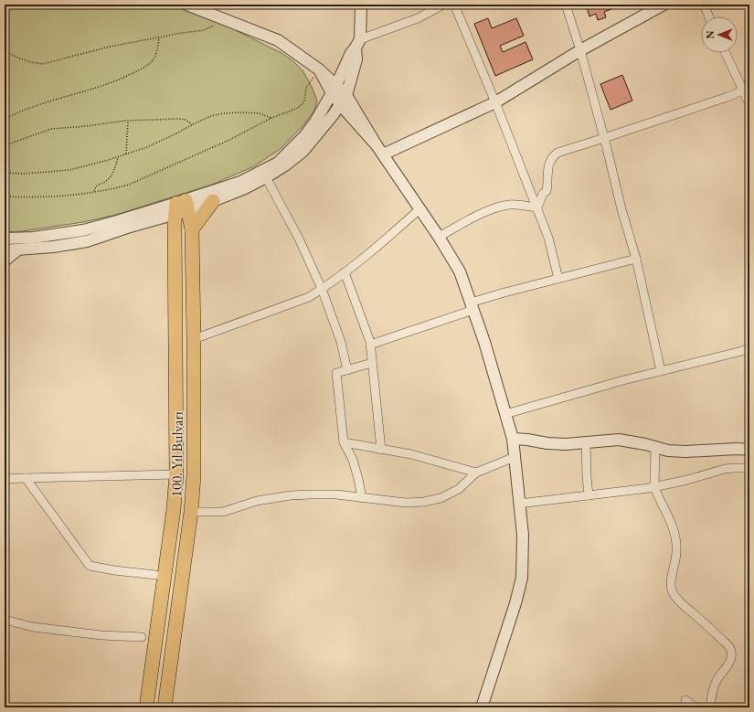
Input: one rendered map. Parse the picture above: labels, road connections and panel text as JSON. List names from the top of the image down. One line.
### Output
{"streets":{"main road":["100. Yıl Bulvarı"]},"north":"left"}
